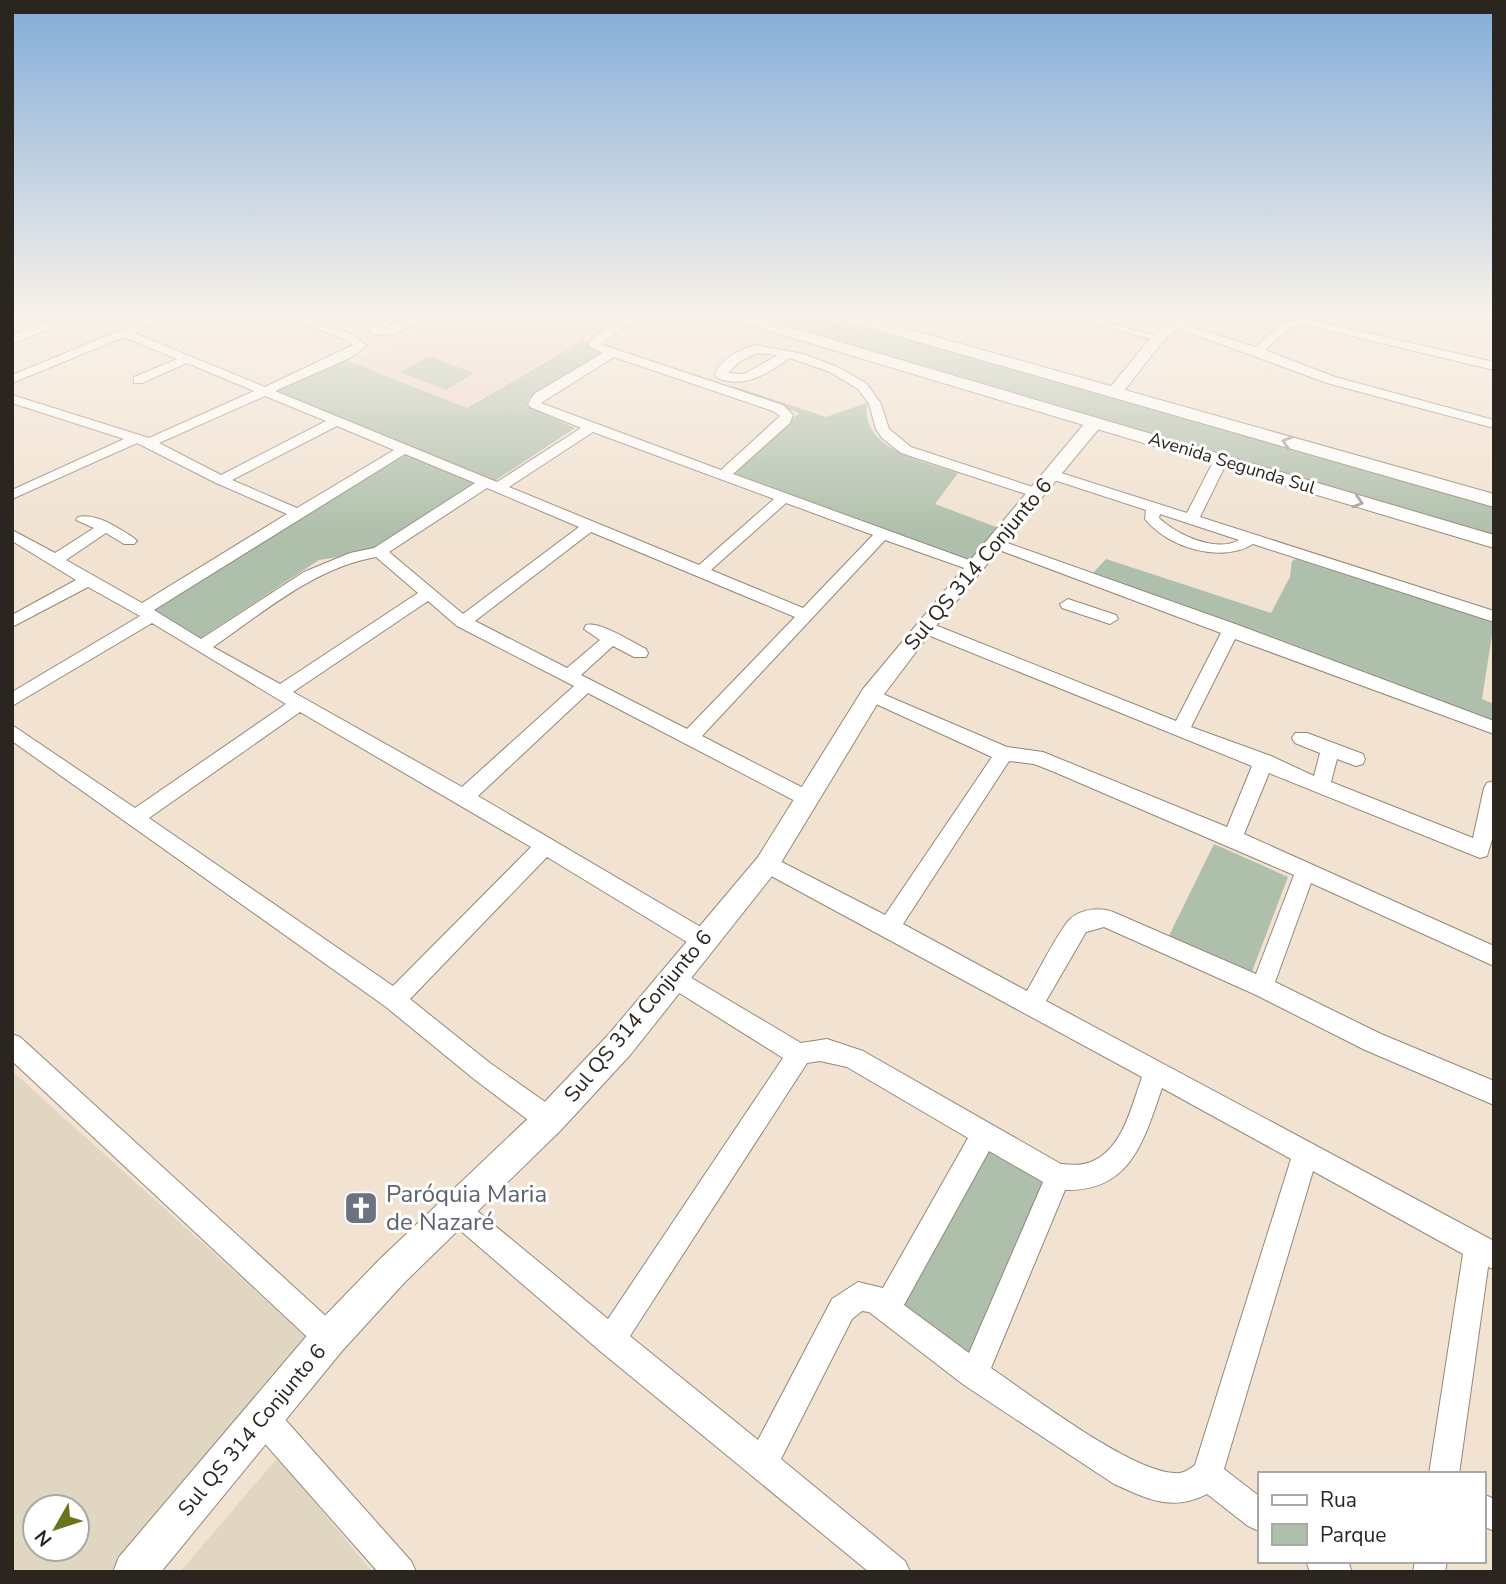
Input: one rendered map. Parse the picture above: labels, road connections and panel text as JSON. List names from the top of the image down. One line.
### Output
{"streets":{"main road":["Avenida Segunda Sul"],"street":["Sul QS 314 Conjunto 6"]},"crossings":[["Avenida Segunda Sul","Sul QS 314 Conjunto 6"]],"places":{"church":["Paróquia Maria de Nazaré"]},"legend":["Rua","Parque"],"north":"bottom left"}
